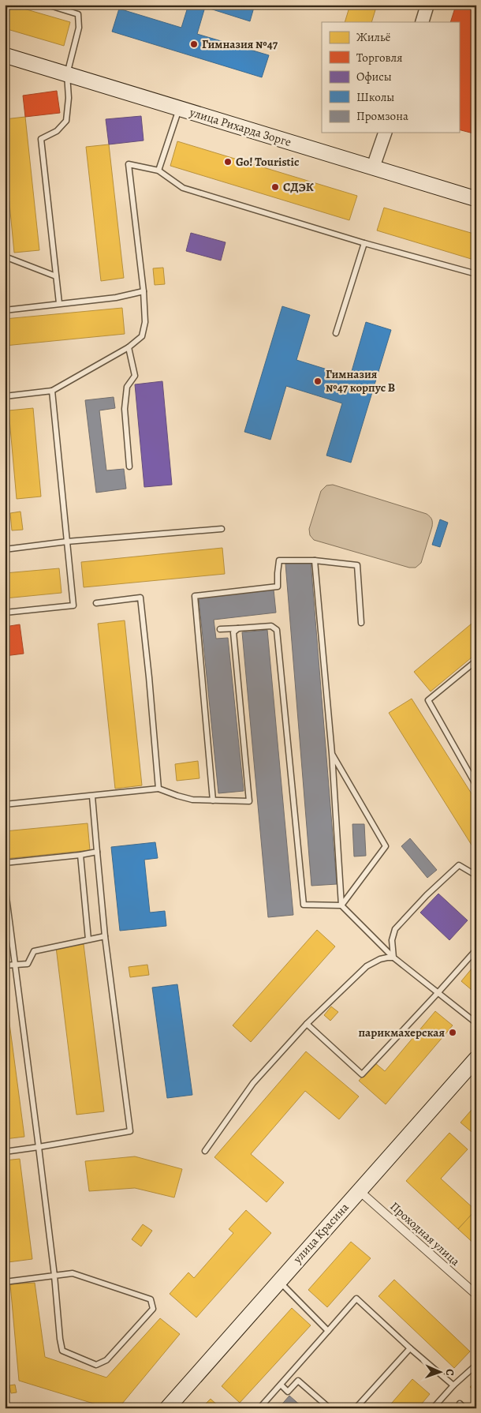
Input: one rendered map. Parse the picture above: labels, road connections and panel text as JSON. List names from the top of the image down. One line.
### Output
{"streets":{"main road":["улица Рихарда Зорге","улица Красина"],"street":["Проходная улица"]},"crossings":[["улица Красина","Проходная улица"]],"places":["Гимназия №47","Go! Touristic","СДЭК","Гимназия №47 корпус В","парикмахерская"],"legend":["Жильё","Торговля","Офисы","Школы","Промзона"],"north":"right"}
